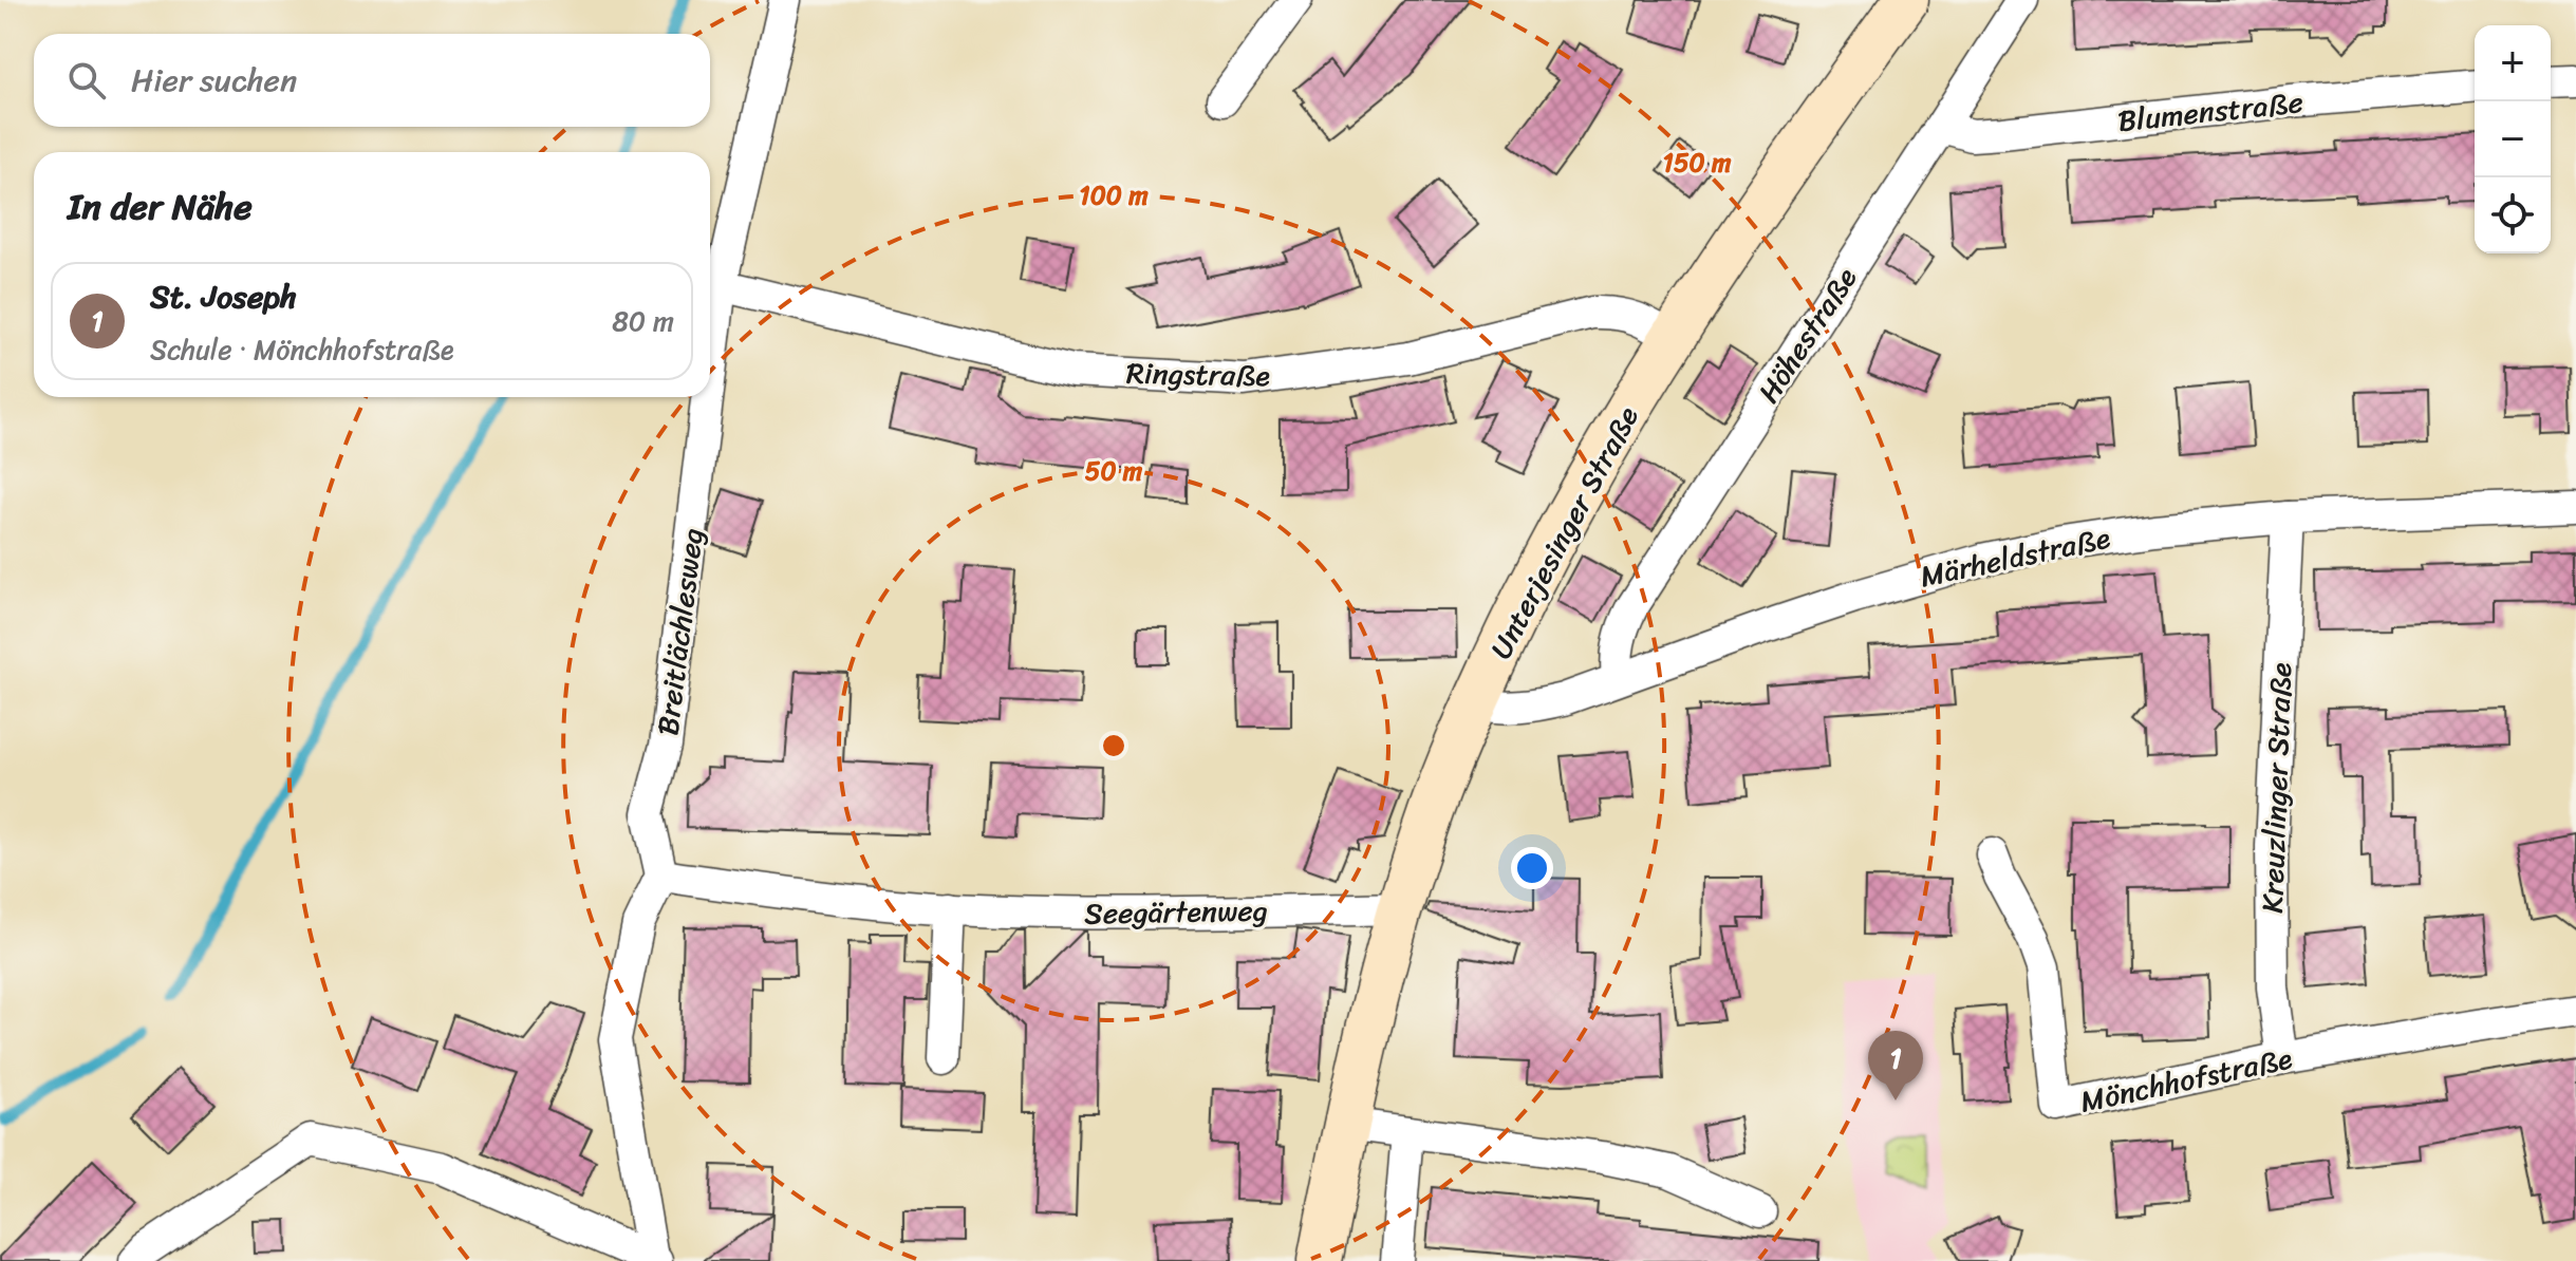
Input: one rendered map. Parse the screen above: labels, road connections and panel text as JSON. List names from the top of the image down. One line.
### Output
{"streets":{"main road":["Unterjesinger Straße"],"street":["Blumenstraße","Höhestraße","Ringstraße","Märheldstraße","Breitlächlesweg","Kreuzlinger Straße","Seegärtenweg","Mönchhofstraße"]},"crossings":[["Blumenstraße","Höhestraße"],["Höhestraße","Märheldstraße"],["Ringstraße","Unterjesinger Straße"],["Ringstraße","Breitlächlesweg"],["Unterjesinger Straße","Märheldstraße"],["Unterjesinger Straße","Seegärtenweg"],["Märheldstraße","Kreuzlinger Straße"],["Breitlächlesweg","Seegärtenweg"],["Kreuzlinger Straße","Mönchhofstraße"]],"page":{"map_buttons":["+","−"],"search":"Hier suchen","heading":"In der Nähe","list":[{"mark":"1","name":"St. Joseph","note":"Schule · Mönchhofstraße","value":"80 m"}],"pins":"1"},"rings":["150 m","100 m","50 m"]}
